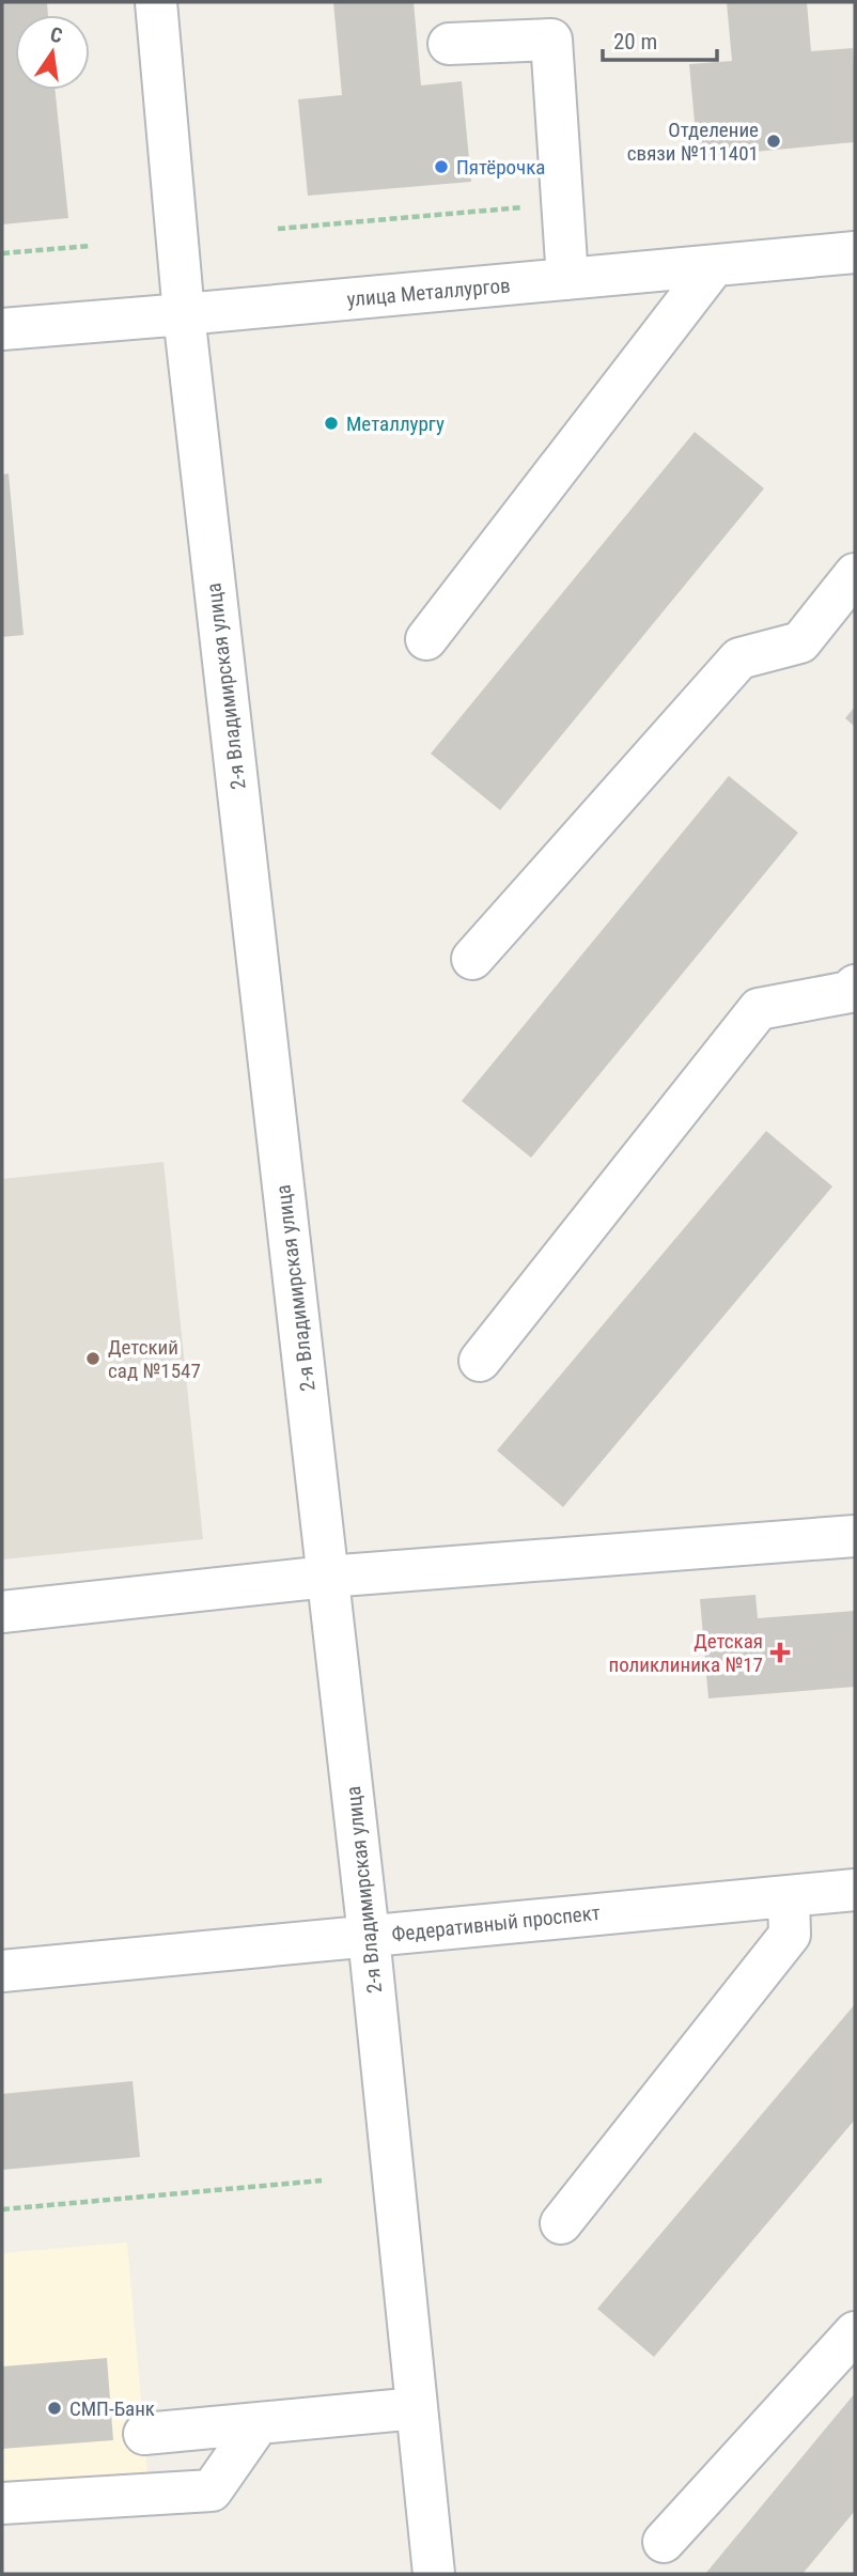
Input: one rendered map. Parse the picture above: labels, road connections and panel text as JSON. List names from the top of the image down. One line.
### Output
{"streets":{"street":["улица Металлургов","2-я Владимирская улица","Федеративный проспект"]},"crossings":[["улица Металлургов","2-я Владимирская улица"],["2-я Владимирская улица","Федеративный проспект"]],"places":{"other":["Отделение связи №111401","Пятёрочка","Металлургу","Детский сад №1547","СМП-Банк"],"health":["Детская поликлиника №17"]},"scale_bar":"20 m","north":"top"}
